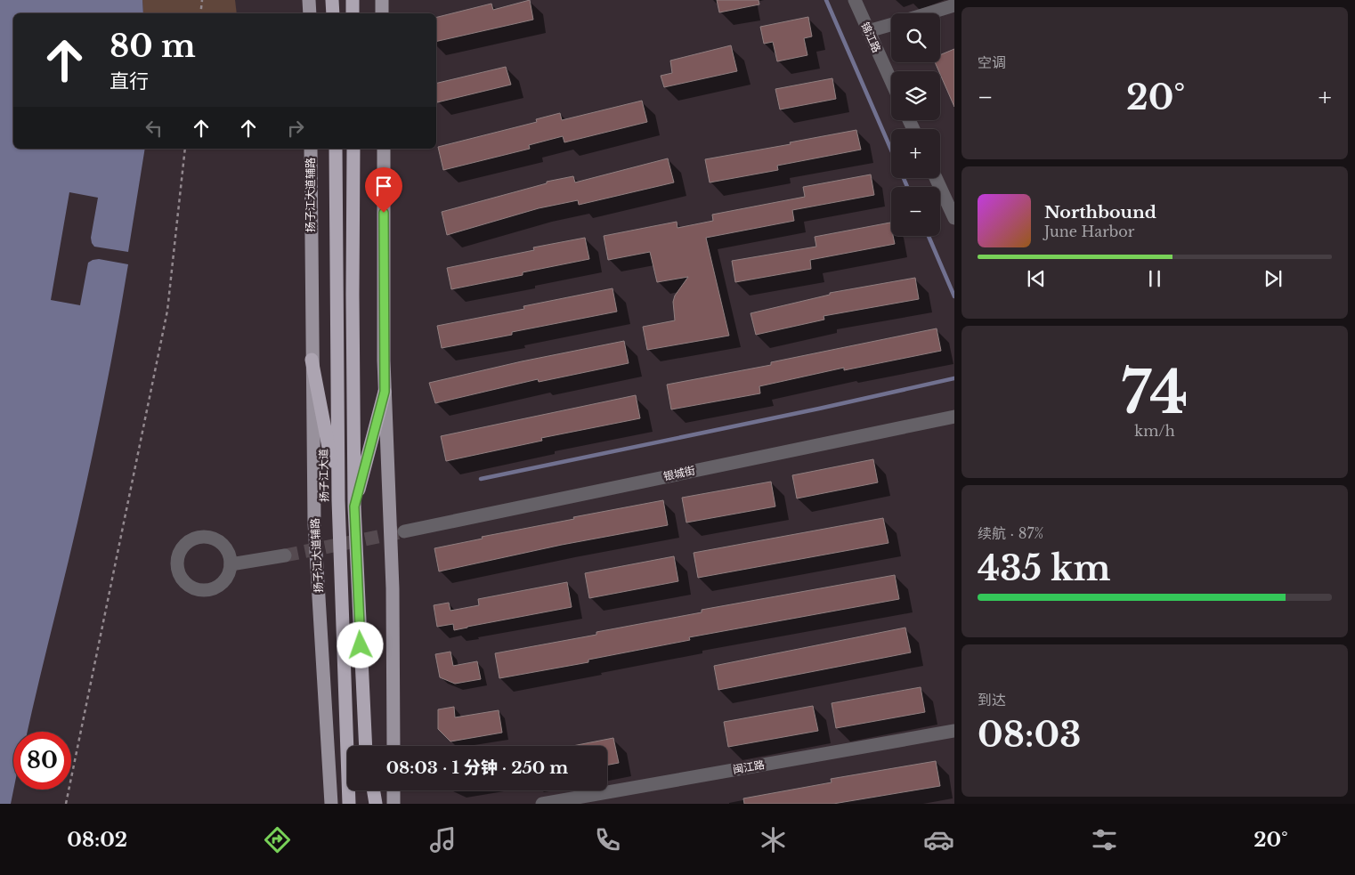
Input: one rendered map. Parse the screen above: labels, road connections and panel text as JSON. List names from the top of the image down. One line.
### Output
{"streets":{"highway":["扬子江大道"],"main road":["扬子江大道辅路"],"street":["锦江路","银城街","闽江路"]},"page":{"tile":["空调",["74","km/h"],["续航 · 87%","435 km"],["到达","08:03"]],"map_buttons":["+","−"],"turn":["80 m","直行"],"heat":["−","20°","+"],"song":["Northbound","June Harbor"],"limit":"80","trip":"08:03 · 1 分钟 · 250 m","tabs":["08:02","20°"]}}
